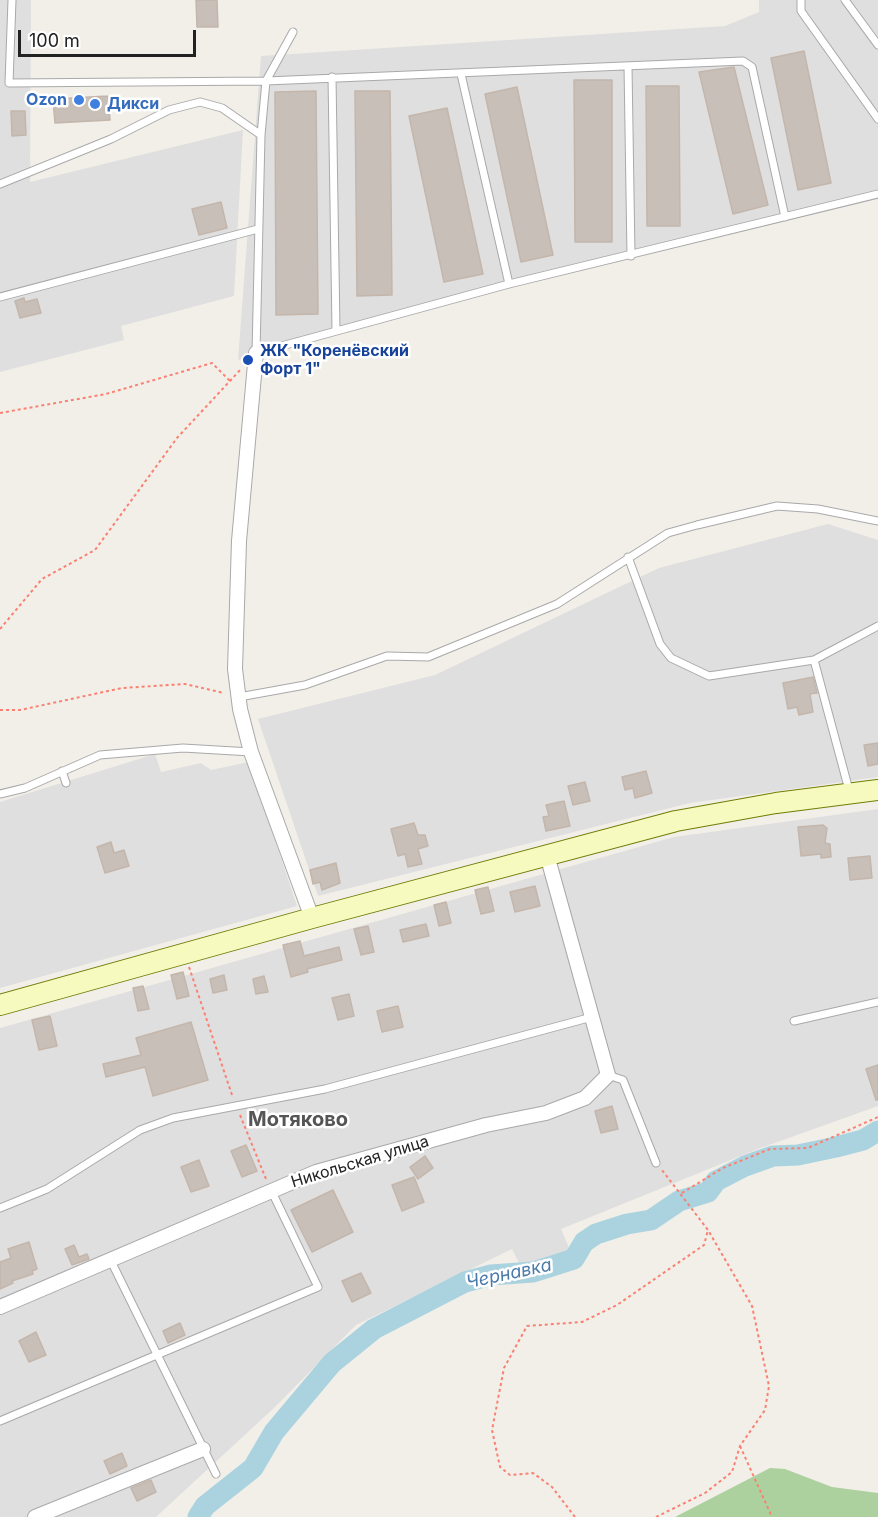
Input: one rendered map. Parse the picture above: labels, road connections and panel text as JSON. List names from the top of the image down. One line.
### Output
{"streets":{"street":["Никольская улица"]},"districts":["Мотяково"],"water":["Чернавка"],"places":["Ozon","Дикси","ЖК \"Коренёвский Форт 1\""],"scale_bar":"100 m"}
